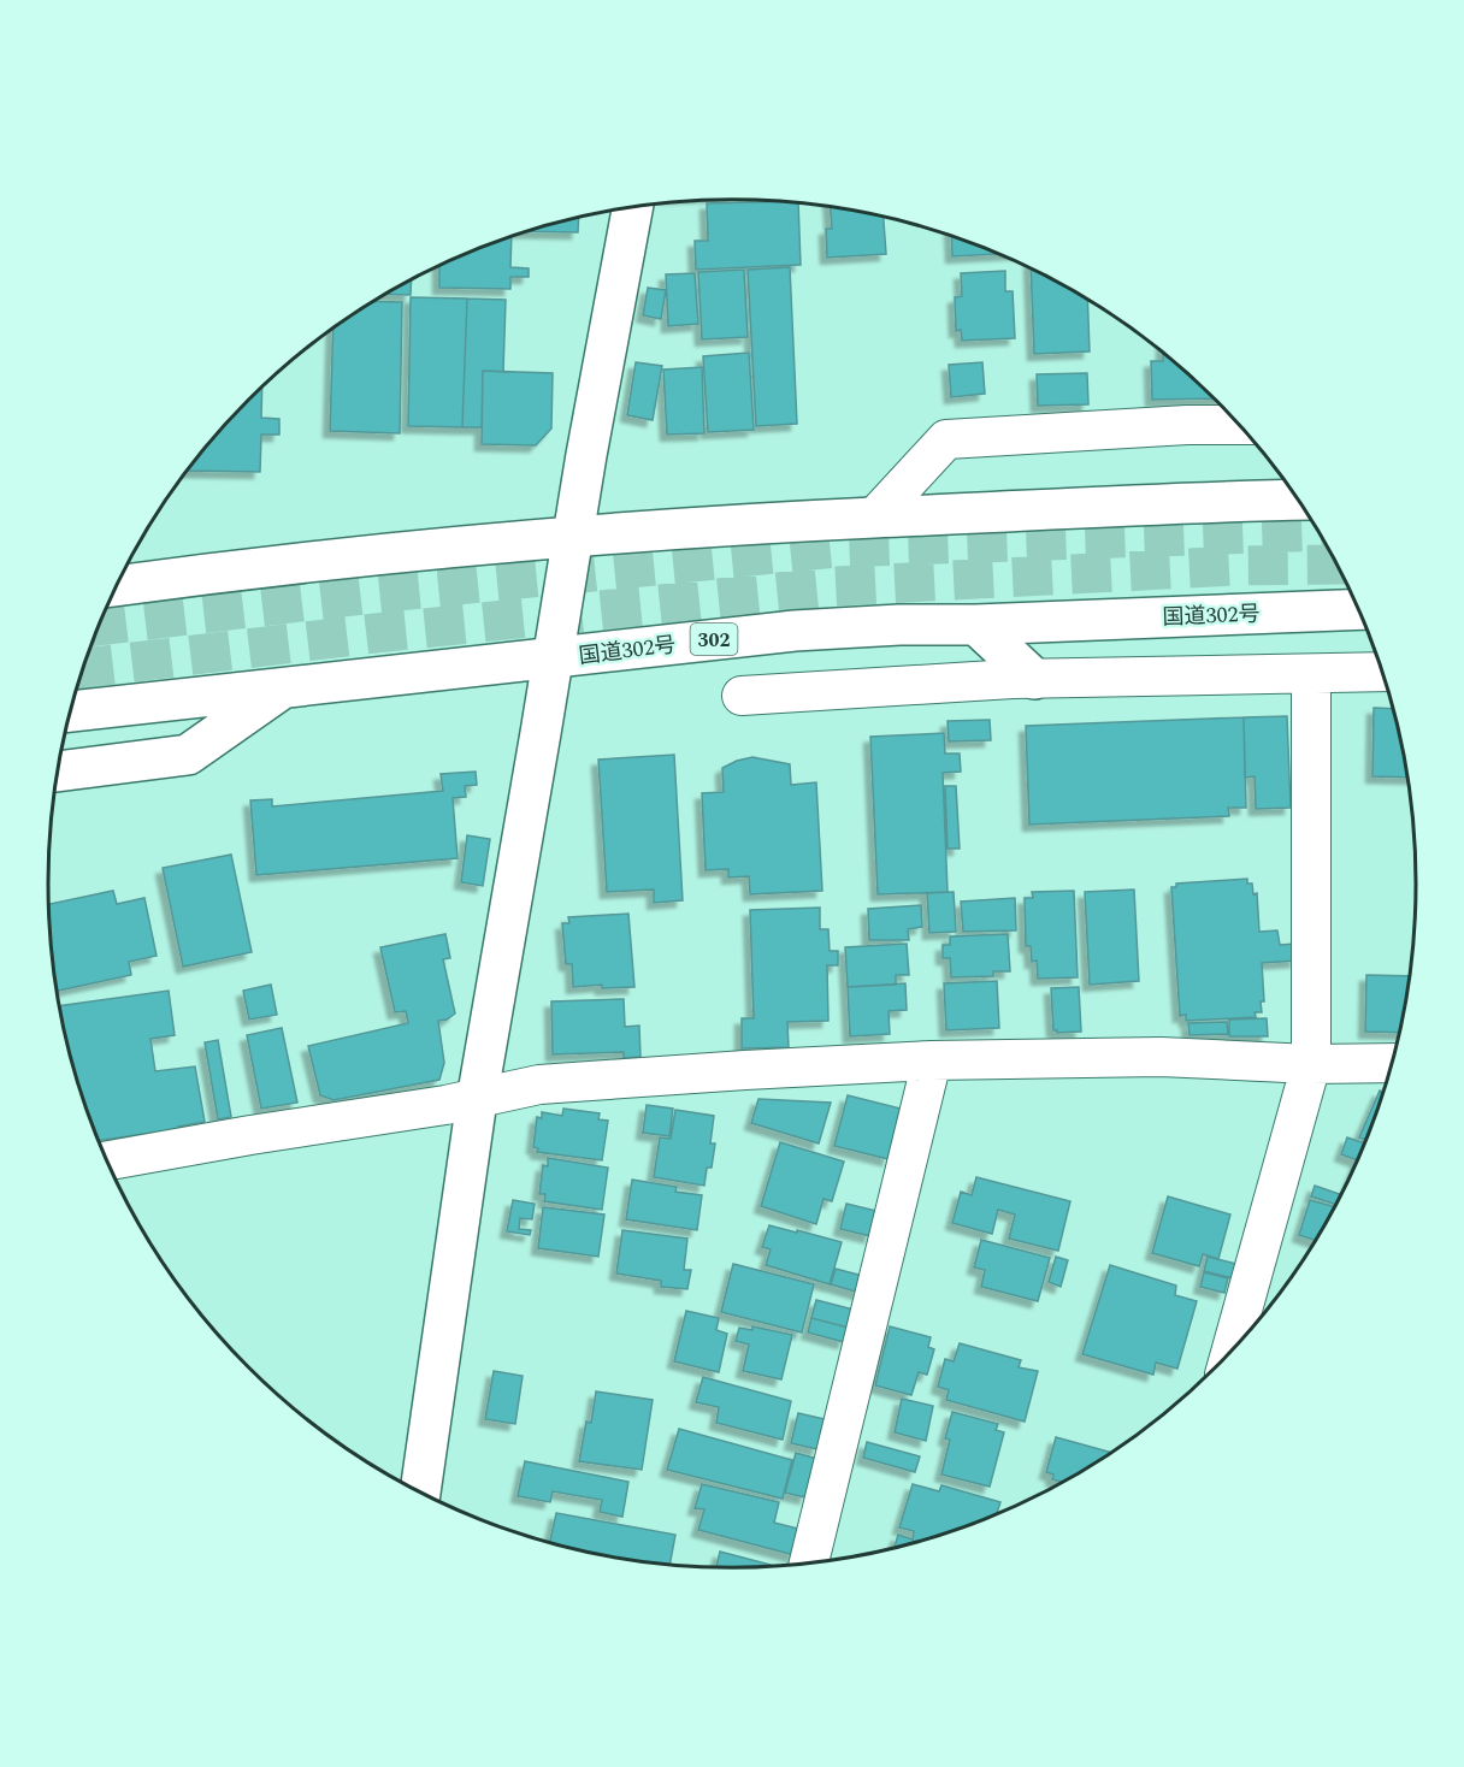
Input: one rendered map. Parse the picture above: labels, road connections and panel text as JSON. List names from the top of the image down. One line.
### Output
{"streets":{"main road":["国道302号","302"]}}
